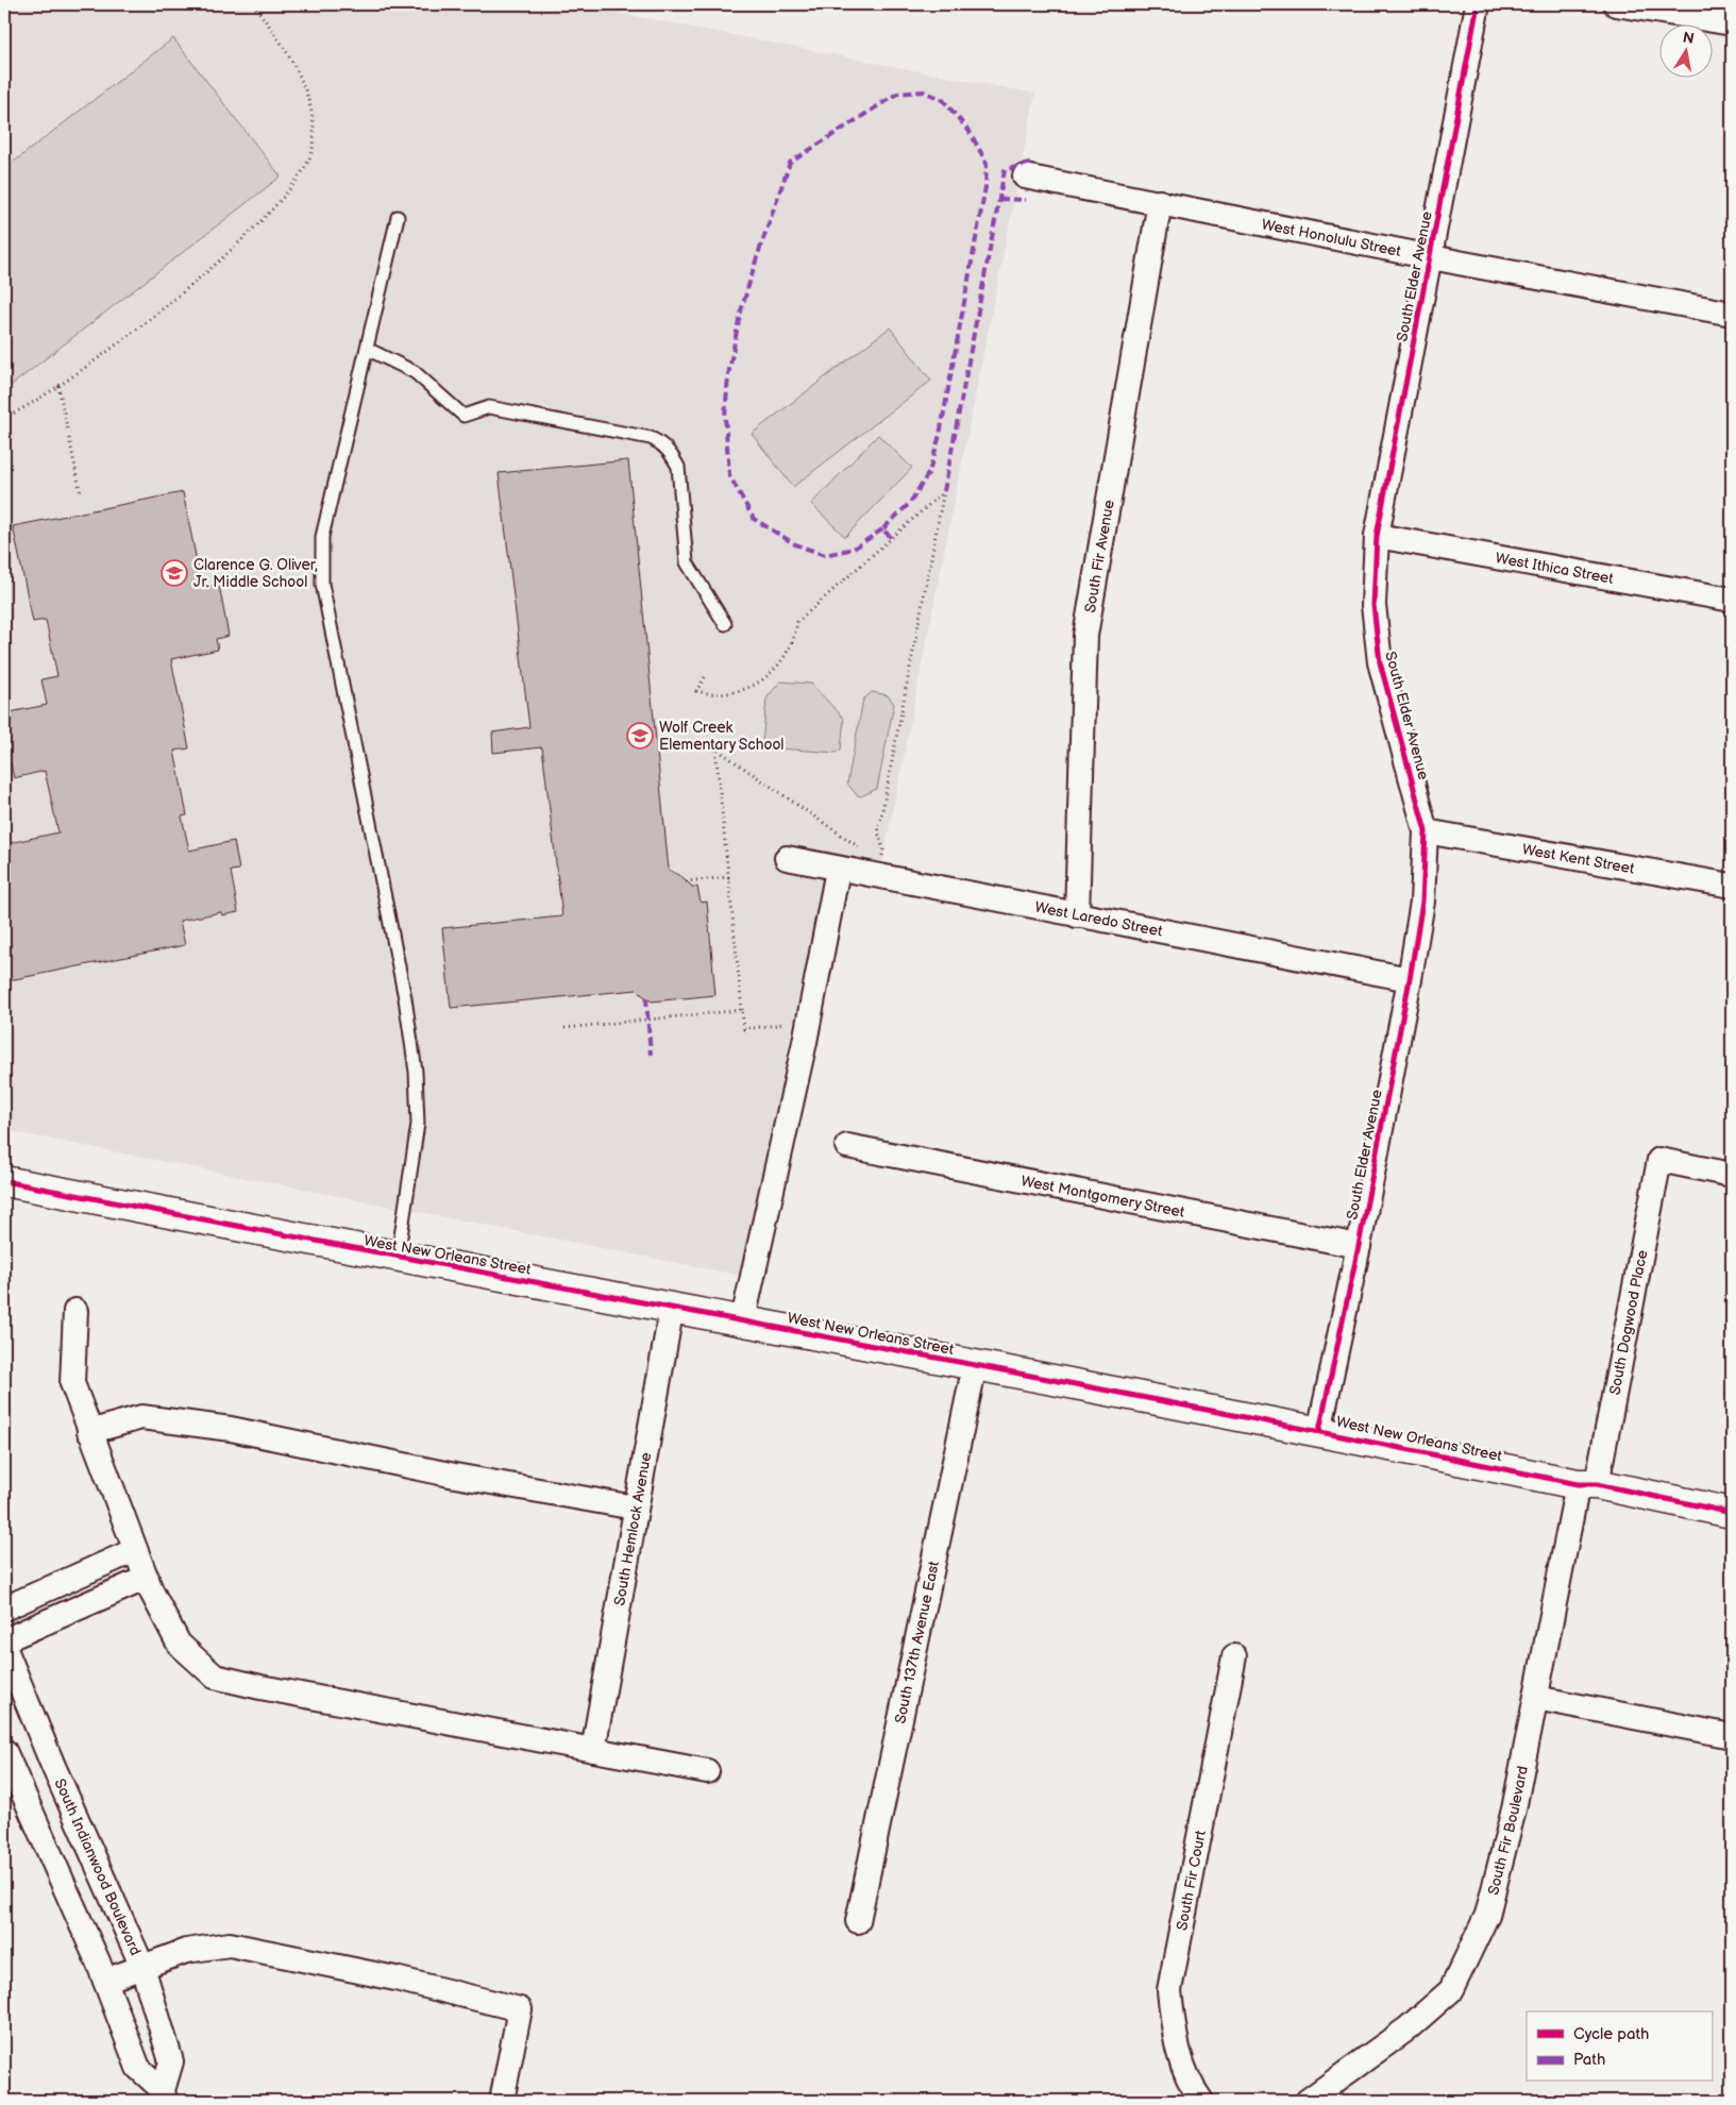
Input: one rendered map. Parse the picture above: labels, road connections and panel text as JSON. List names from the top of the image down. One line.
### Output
{"streets":{"street":["West Honolulu Street","South Elder Avenue","South Fir Avenue","West Ithica Street","West Kent Street","West Laredo Street","West Montgomery Street","West New Orleans Street","South Dogwood Place","South Hemlock Avenue","South 137th Avenue East","South Fir Boulevard","South Indianwood Boulevard","South Fir Court"]},"crossings":[["West Honolulu Street","South Elder Avenue"],["West Honolulu Street","South Fir Avenue"],["South Elder Avenue","West Ithica Street"],["South Elder Avenue","West Kent Street"],["South Elder Avenue","West Laredo Street"],["South Elder Avenue","West Montgomery Street"],["South Elder Avenue","West New Orleans Street"],["South Fir Avenue","West Laredo Street"],["West New Orleans Street","South Dogwood Place"],["West New Orleans Street","South Hemlock Avenue"],["West New Orleans Street","South 137th Avenue East"],["West New Orleans Street","South Fir Boulevard"],["South Dogwood Place","South Fir Boulevard"]],"places":{"school or university":["Clarence G. Oliver, Jr. Middle School","Wolf Creek Elementary School"]},"legend":["Cycle path","Path"],"north":"top"}
